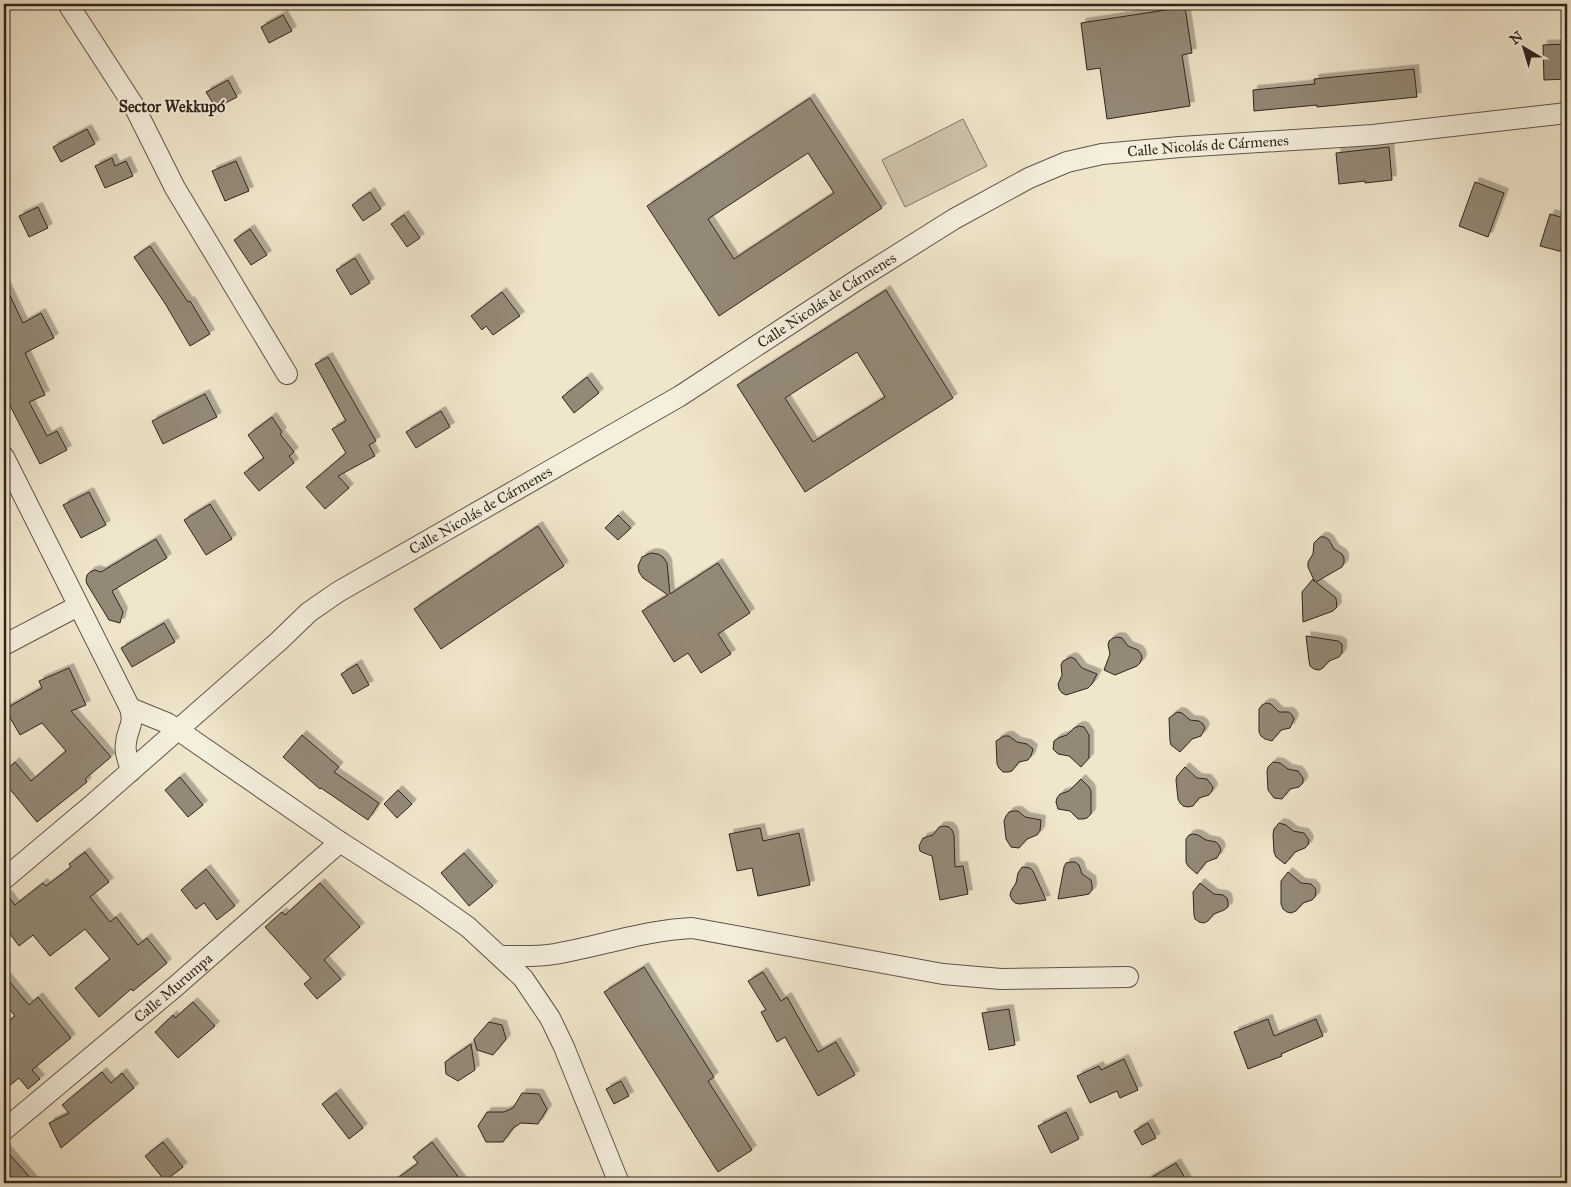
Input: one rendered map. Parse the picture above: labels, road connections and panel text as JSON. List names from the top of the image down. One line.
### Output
{"streets":{"street":["Calle Nicolás de Cármenes","Calle Murumpa"]},"districts":["Sector Wekkupó"],"north":"top left"}
